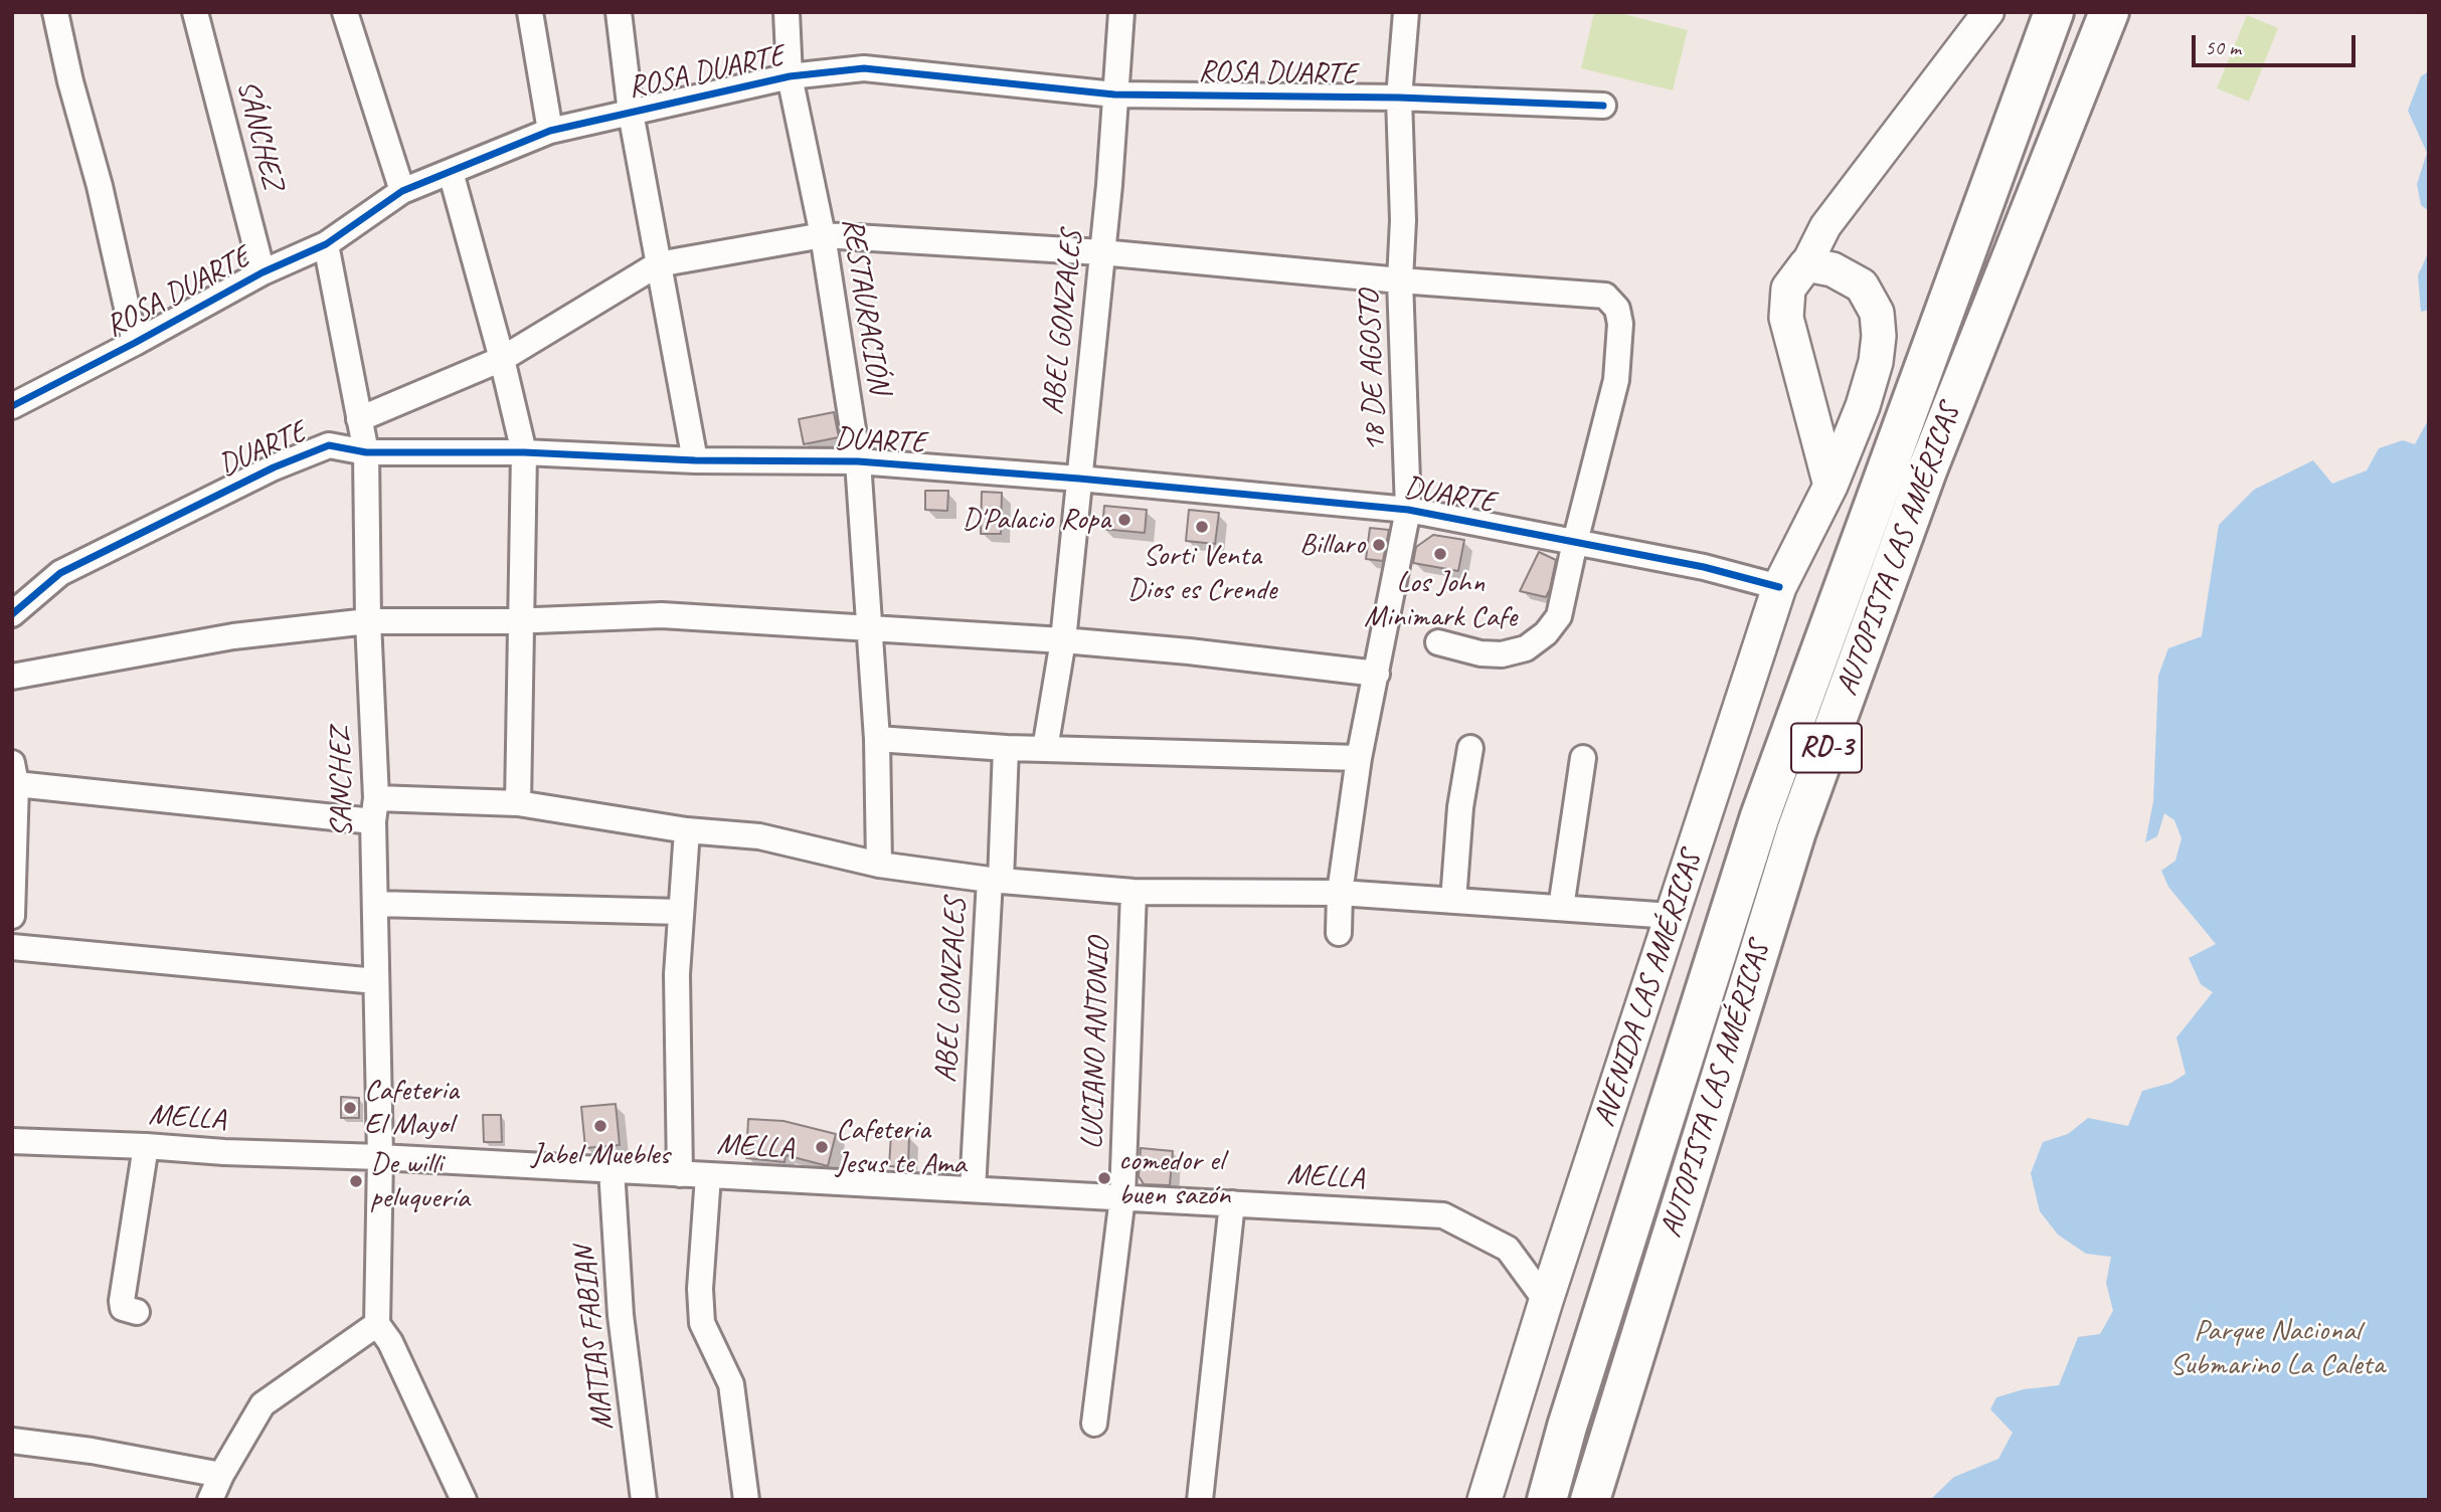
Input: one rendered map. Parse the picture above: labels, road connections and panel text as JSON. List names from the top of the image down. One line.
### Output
{"streets":{"highway":["AUTOPISTA LAS AMÉRICAS","RD-3"],"main road":["AVENIDA LAS AMÉRICAS"],"street":["ROSA DUARTE","SÁNCHEZ","RESTAURACIÓN","ABEL GONZALES","18 DE AGOSTO","DUARTE","SANCHEZ","LUCIANO ANTONIO","MELLA","MATIAS FABIAN"]},"crossings":[["ROSA DUARTE","SÁNCHEZ"],["ROSA DUARTE","RESTAURACIÓN"],["ROSA DUARTE","ABEL GONZALES"],["ROSA DUARTE","18 DE AGOSTO"],["ROSA DUARTE","SANCHEZ"],["RESTAURACIÓN","DUARTE"],["ABEL GONZALES","DUARTE"],["ABEL GONZALES","MELLA"],["18 DE AGOSTO","DUARTE"],["DUARTE","SANCHEZ"],["DUARTE","AVENIDA LAS AMÉRICAS"],["SANCHEZ","MELLA"],["AVENIDA LAS AMÉRICAS","MELLA"],["LUCIANO ANTONIO","MELLA"],["MELLA","MATIAS FABIAN"]],"parks":["Parque Nacional Submarino La Caleta"],"places":["D'Palacio Ropa","Sorti Venta Dios es Crende","Billaro","Los John Minimark Cafe","Cafeteria El Mayol","Jabel Muebles","Cafeteria Jesus te Ama","comedor el buen sazón","De willi peluquería"],"scale_bar":"50 m"}
